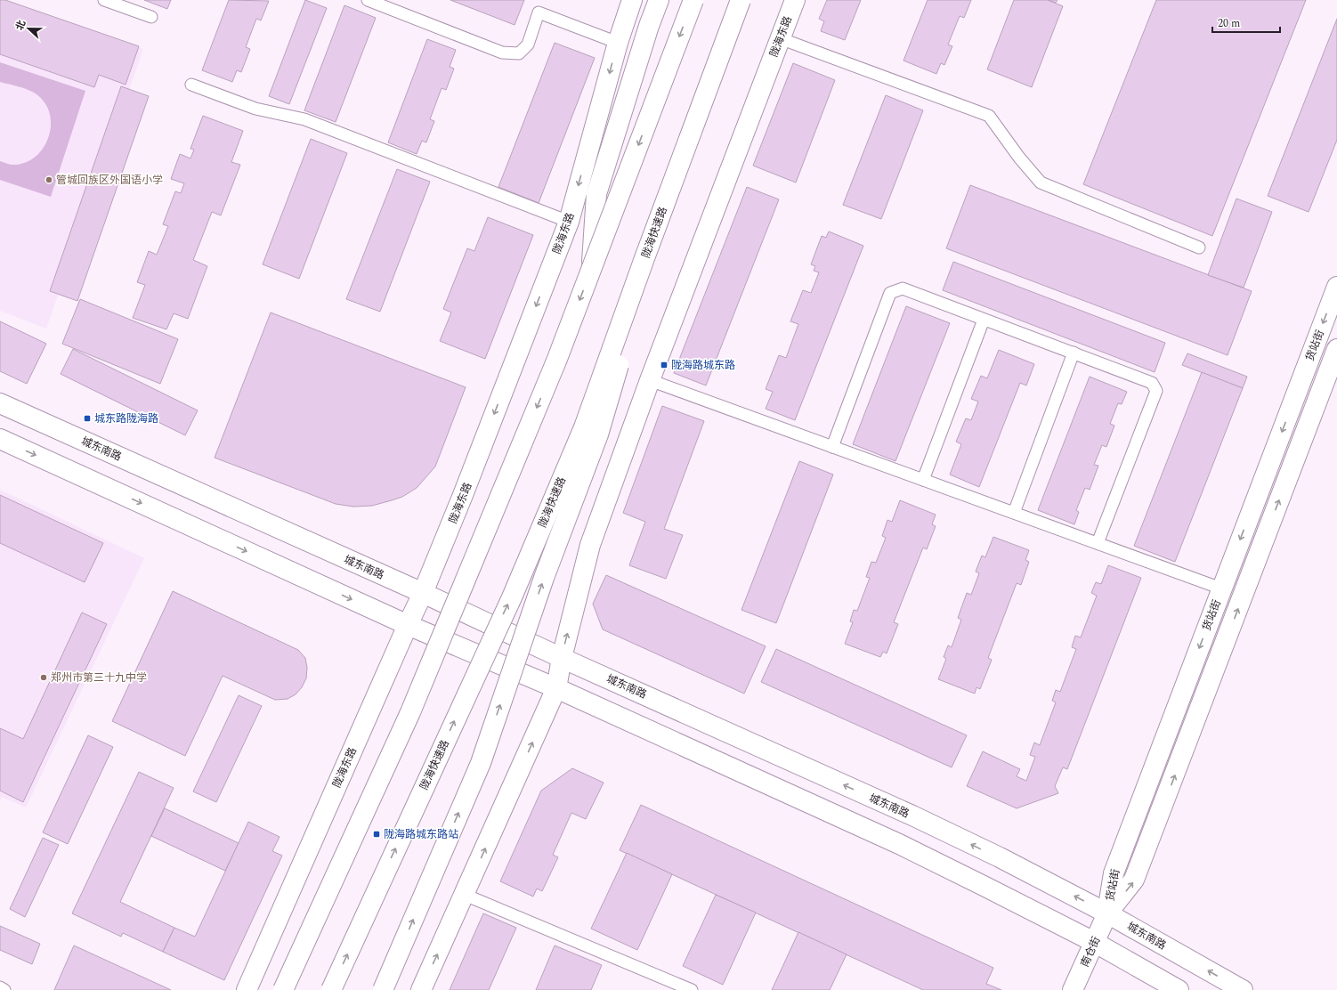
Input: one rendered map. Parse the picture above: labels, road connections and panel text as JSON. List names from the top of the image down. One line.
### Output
{"streets":{"main road":["陇海东路","陇海快速路","货站街","城东南路","南仓街"]},"crossings":[["陇海东路","城东南路"],["货站街","城东南路"],["货站街","南仓街"],["城东南路","南仓街"]],"places":{"other":["管城回族区外国语小学","郑州市第三十九中学"],"transit":["陇海路城东路","城东路陇海路","陇海路城东路站"]},"scale_bar":"20 m","north":"left"}
